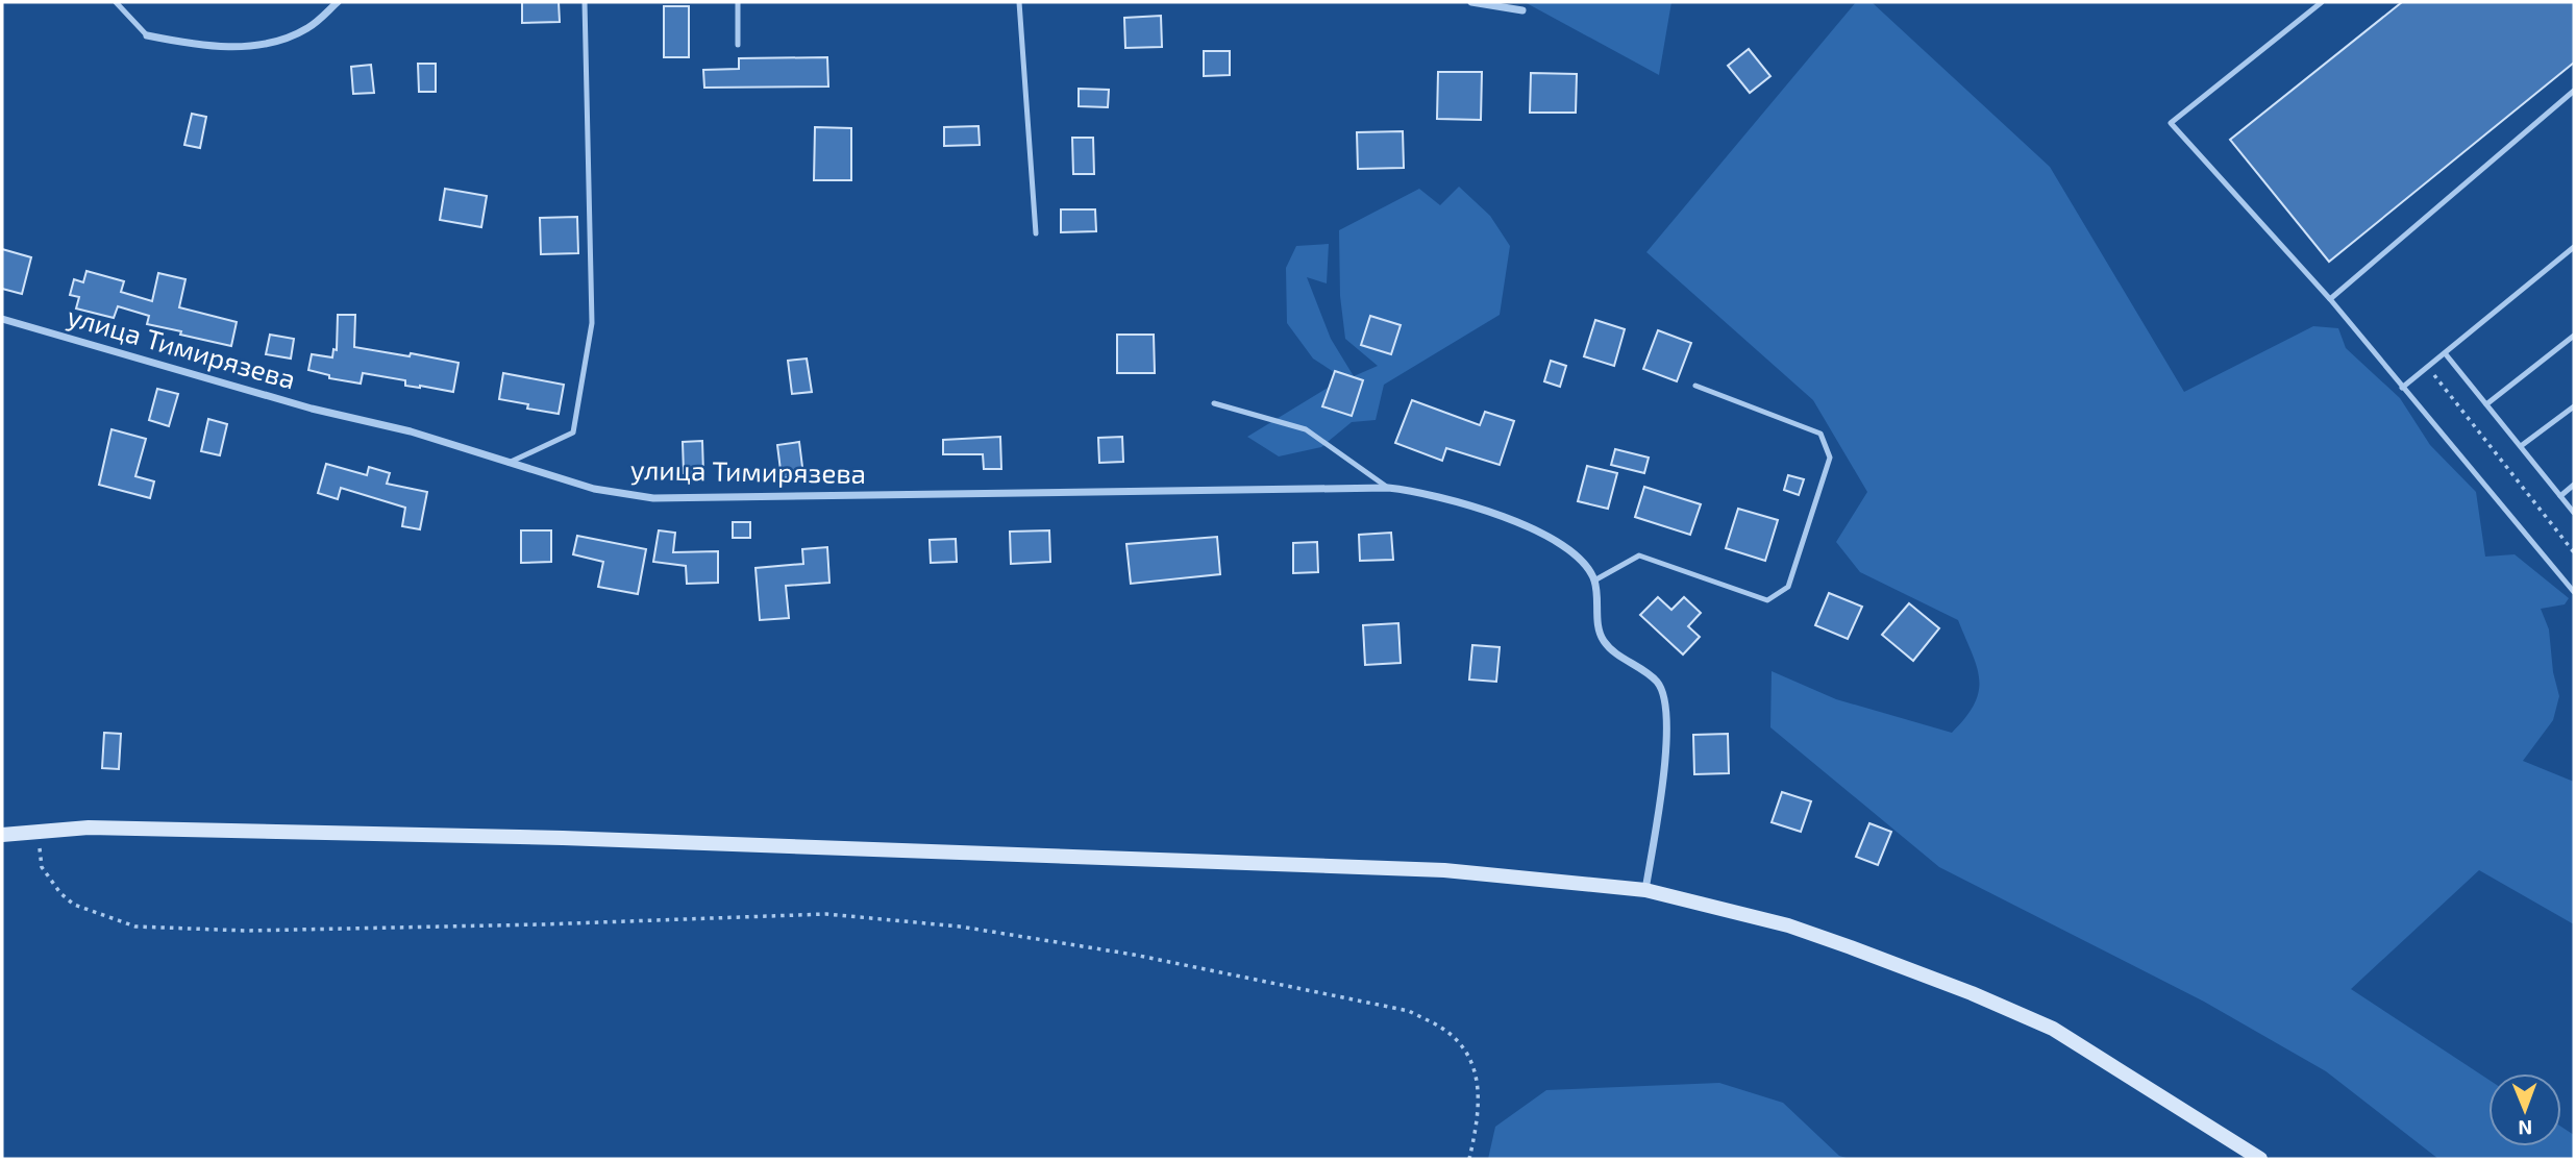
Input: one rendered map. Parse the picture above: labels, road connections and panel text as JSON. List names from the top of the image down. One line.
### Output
{"streets":{"street":["улица Тимирязева"]},"north":"bottom"}
